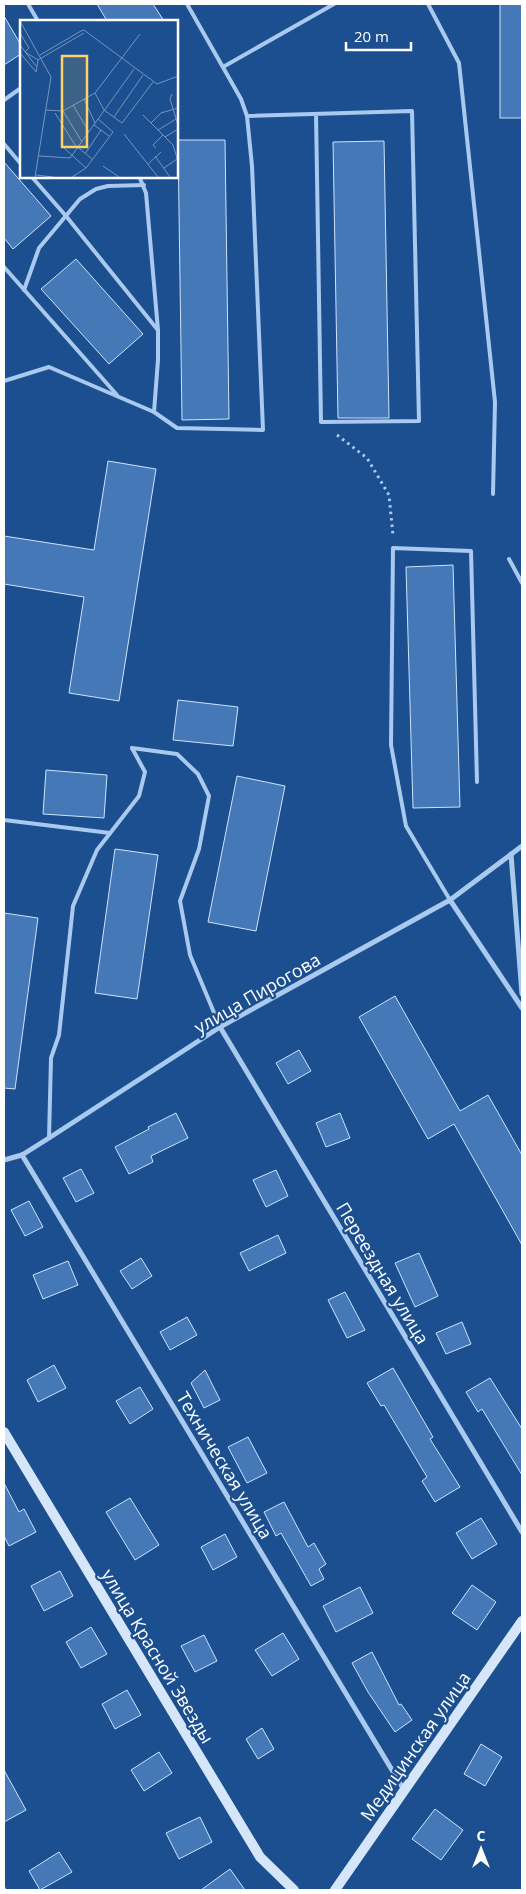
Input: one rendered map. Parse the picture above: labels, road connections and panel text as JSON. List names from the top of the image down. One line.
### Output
{"streets":{"street":["улица Пирогова","Переездная улица","Техническая улица","улица Красной Звезды","Медицинская улица"]},"crossings":[["улица Пирогова","Переездная улица"],["улица Пирогова","Техническая улица"],["Техническая улица","Медицинская улица"]],"scale_bar":"20 m","north":"top"}
